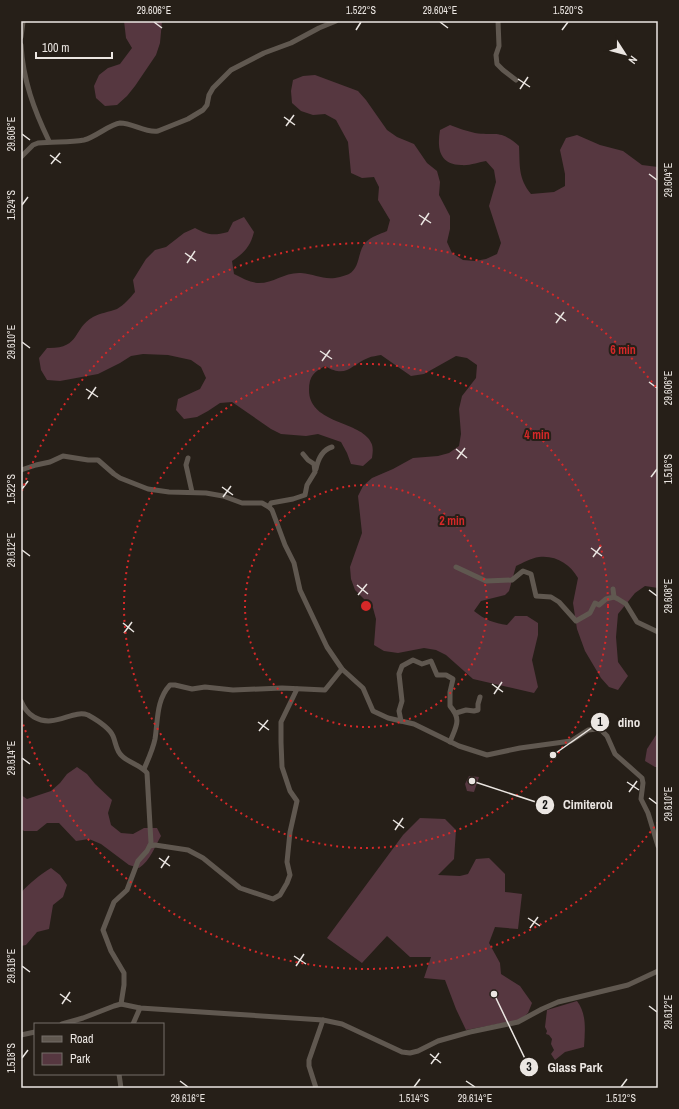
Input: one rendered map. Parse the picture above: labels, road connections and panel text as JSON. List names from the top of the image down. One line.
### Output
{"places":["dino","Cimiteroù","Glass Park"],"legend":["Road","Park"],"scale_bar":"100 m","north":"bottom right","coordinates":["29.606°E","1.522°S","29.604°E","1.520°S","29.608°E","1.524°S","29.610°E","1.516°S","29.612°E","29.614°E","29.616°E","1.518°S","1.514°S","1.512°S"],"rings":["6 min","4 min","2 min"]}
